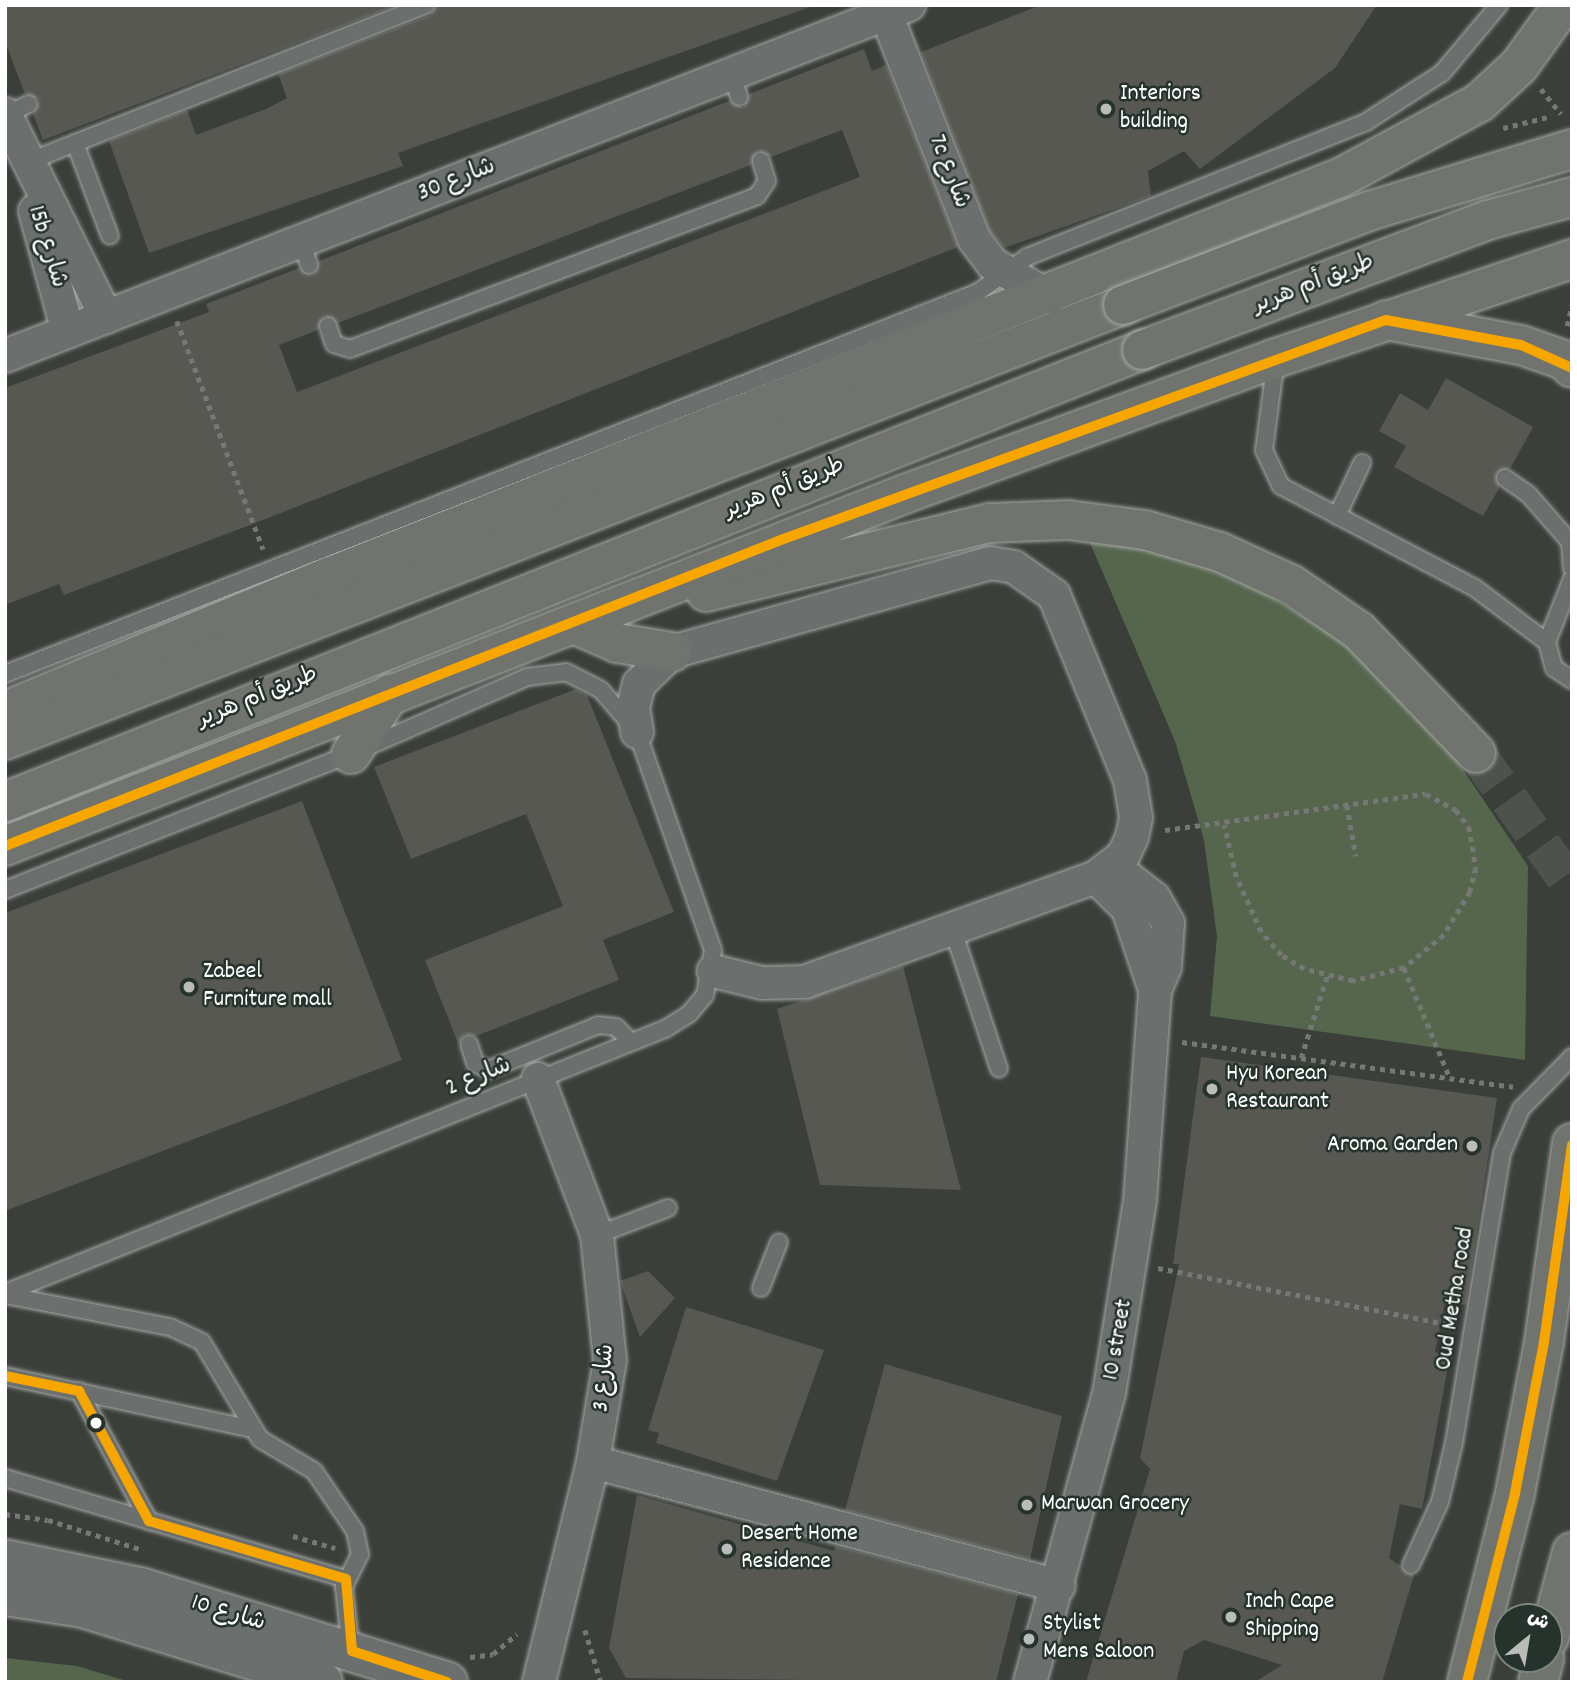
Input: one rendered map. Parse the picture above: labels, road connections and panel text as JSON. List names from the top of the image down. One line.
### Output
{"streets":{"main road":["طريق أم هرير","شارع 10"],"street":["7c شارع","شارع 30","15b شارع","10 street","شارع 3"],"lane":["شارع 2","Oud Metha road"]},"crossings":[["7c شارع","شارع 30"],["شارع 30","15b شارع"],["شارع 2","شارع 3"]],"places":["Interiors building","Zabeel Furniture mall","Hyu Korean Restaurant","Aroma Garden","Marwan Grocery","Desert Home Residence","Inch Cape Shipping","Stylist Mens Saloon"],"north":"top right"}
